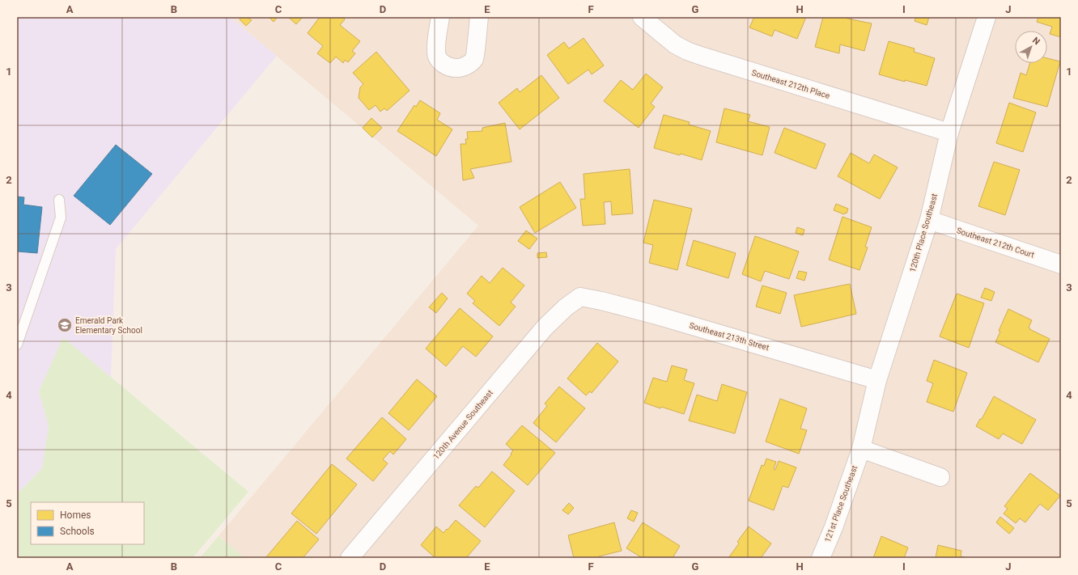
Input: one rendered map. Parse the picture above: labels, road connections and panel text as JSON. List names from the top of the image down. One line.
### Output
{"streets":{"street":["Southeast 212th Place","120th Place Southeast","Southeast 212th Court","Southeast 213th Street","120th Avenue Southeast","121st Place Southeast"]},"crossings":[["Southeast 212th Place","120th Place Southeast"],["120th Place Southeast","Southeast 212th Court"],["120th Place Southeast","Southeast 213th Street"],["120th Place Southeast","121st Place Southeast"],["Southeast 213th Street","120th Avenue Southeast"]],"places":{"school or university":["Emerald Park Elementary School"]},"legend":["Homes","Schools"],"north":"top right","grid":{"columns":["A","B","C","D","E","F","G","H","I","J"],"rows":["1","2","3","4","5"]}}
